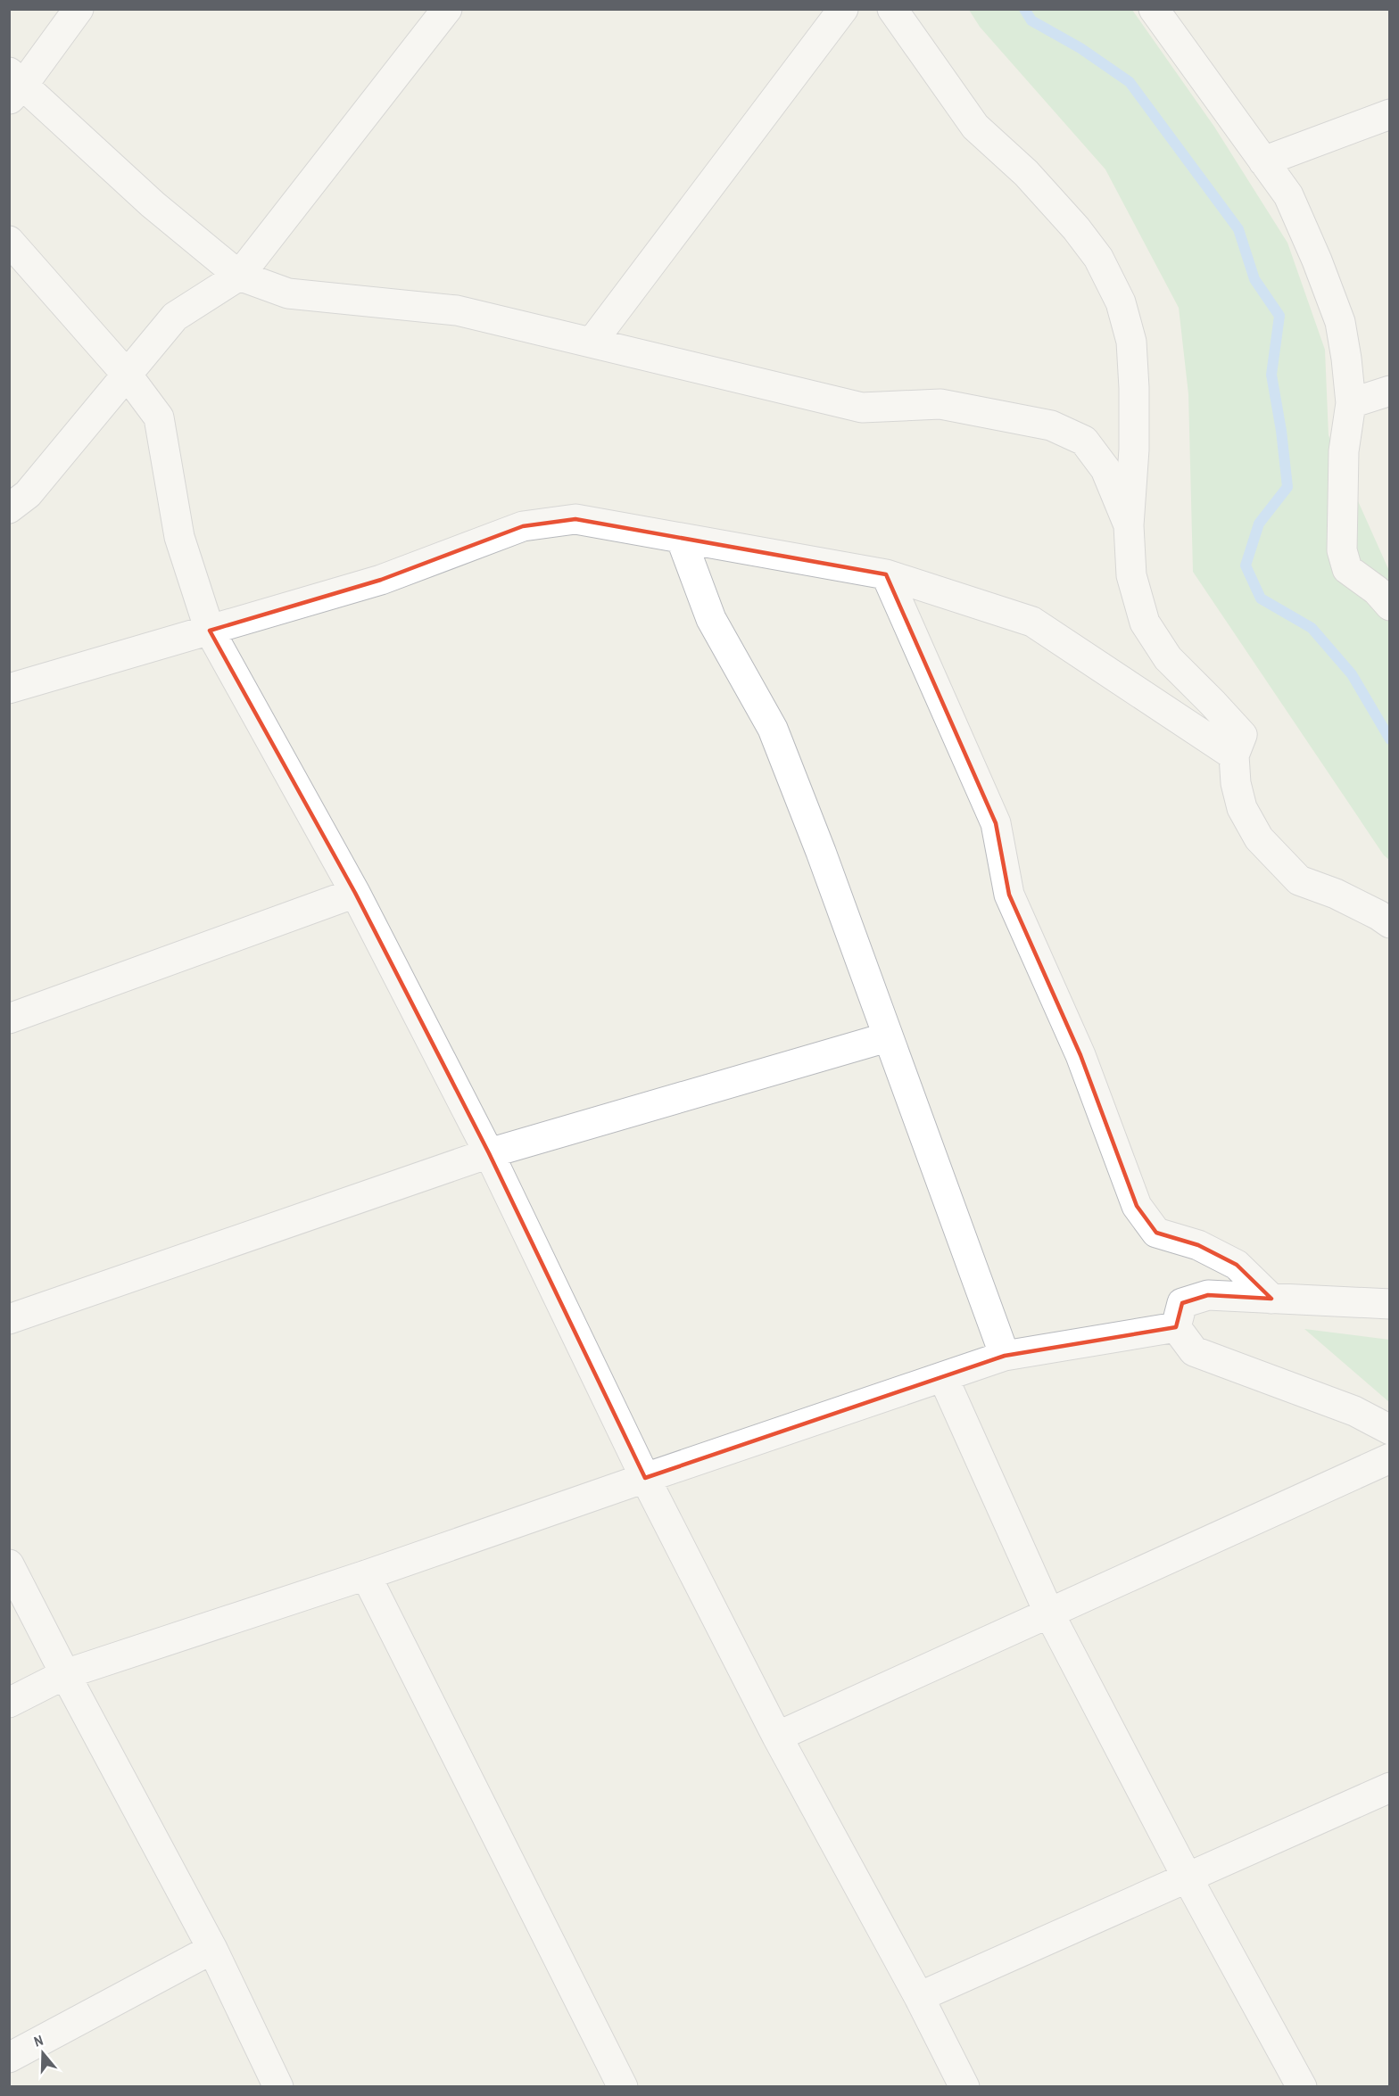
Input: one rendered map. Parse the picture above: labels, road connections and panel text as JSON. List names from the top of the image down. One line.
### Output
{"north":"top"}
